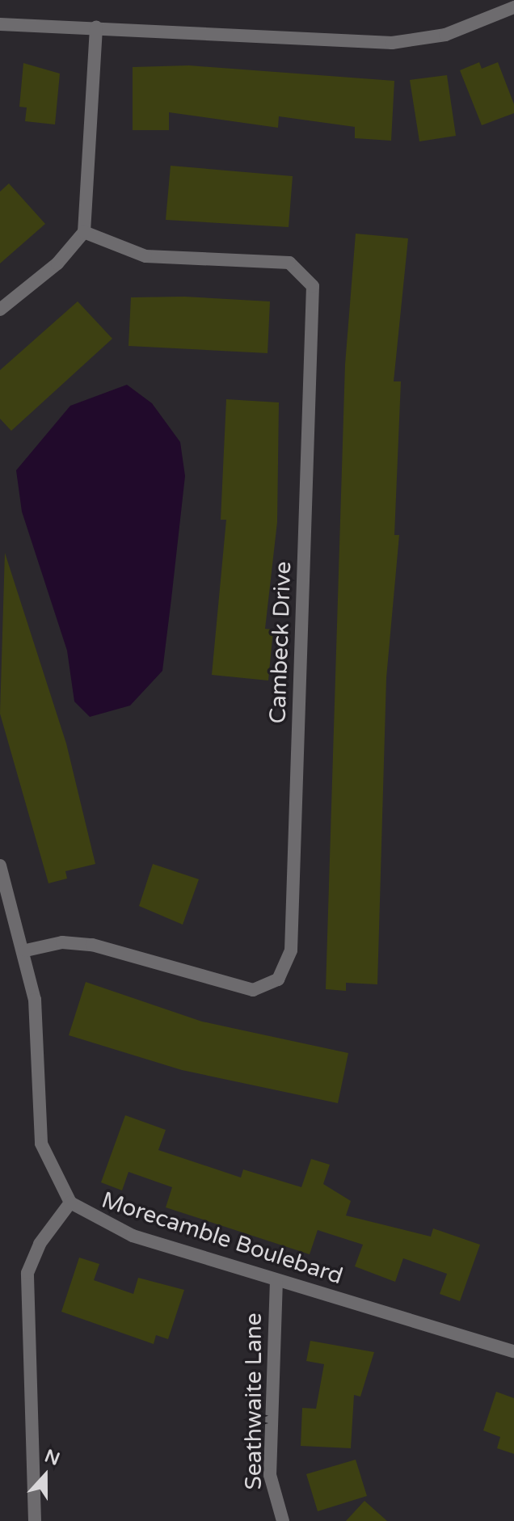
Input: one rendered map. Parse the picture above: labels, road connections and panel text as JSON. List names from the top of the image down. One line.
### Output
{"streets":{"street":["Cambeck Drive","Morecamble Boulebard","Seathwaite Lane"]},"crossings":[["Cambeck Drive","Morecamble Boulebard"],["Morecamble Boulebard","Seathwaite Lane"]],"north":"top"}
